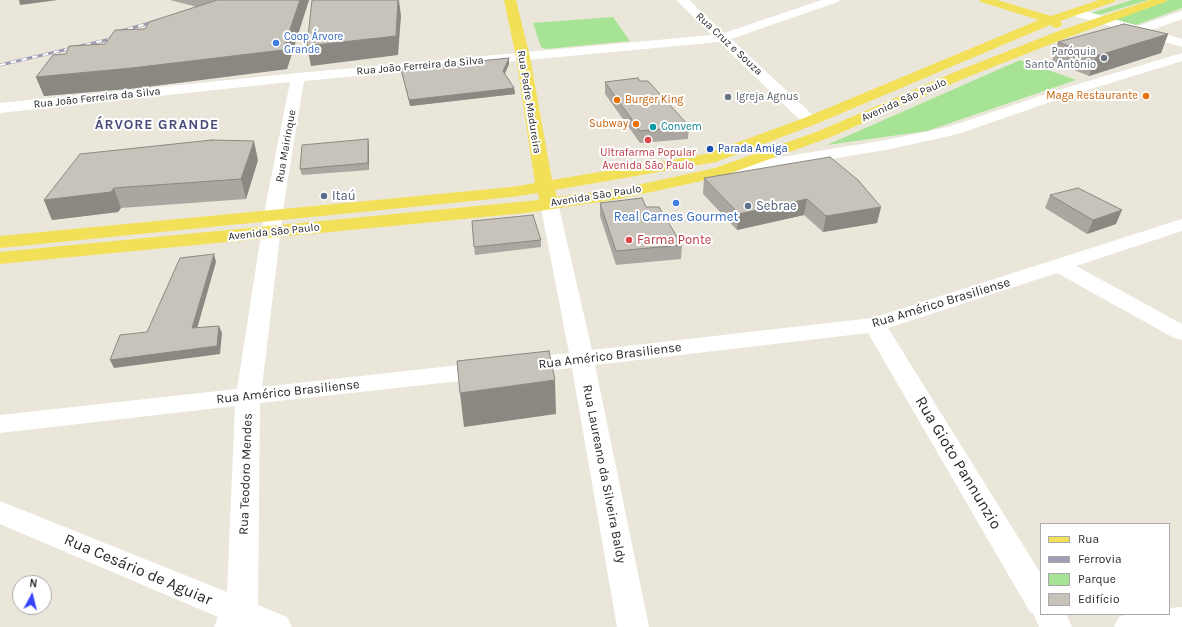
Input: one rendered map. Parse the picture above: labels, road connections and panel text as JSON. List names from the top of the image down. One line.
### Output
{"streets":{"main road":["Avenida São Paulo","Rua Padre Madureira"],"street":["Rua Cruz e Souza","Rua João Ferreira da Silva","Rua Mairinque","Rua Américo Brasiliense","Rua Gioto Pannunzio","Rua Teodoro Mendes","Rua Laureano da Silveira Baldy","Rua Cesário de Aguiar"]},"crossings":[["Rua Cruz e Souza","Rua João Ferreira da Silva"],["Rua Cruz e Souza","Avenida São Paulo"],["Rua João Ferreira da Silva","Rua Padre Madureira"],["Rua João Ferreira da Silva","Rua Mairinque"],["Avenida São Paulo","Rua Padre Madureira"],["Avenida São Paulo","Rua Mairinque"],["Avenida São Paulo","Rua Teodoro Mendes"],["Avenida São Paulo","Rua Laureano da Silveira Baldy"],["Rua Padre Madureira","Rua Laureano da Silveira Baldy"],["Rua Mairinque","Rua Teodoro Mendes"],["Rua Américo Brasiliense","Rua Gioto Pannunzio"],["Rua Américo Brasiliense","Rua Teodoro Mendes"],["Rua Américo Brasiliense","Rua Laureano da Silveira Baldy"],["Rua Teodoro Mendes","Rua Cesário de Aguiar"]],"districts":["ÁRVORE GRANDE"],"places":["Coop Árvore Grande","Paróquia Santo Antônio","Maga Restaurante","Igreja Agnus","Burger King","Subway","Convem","Ultrafarma Popular Avenida São Paulo","Parada Amiga","Itaú","Real Carnes Gourmet","Sebrae","Farma Ponte"],"legend":["Rua","Ferrovia","Parque","Edifício"],"north":"top"}
